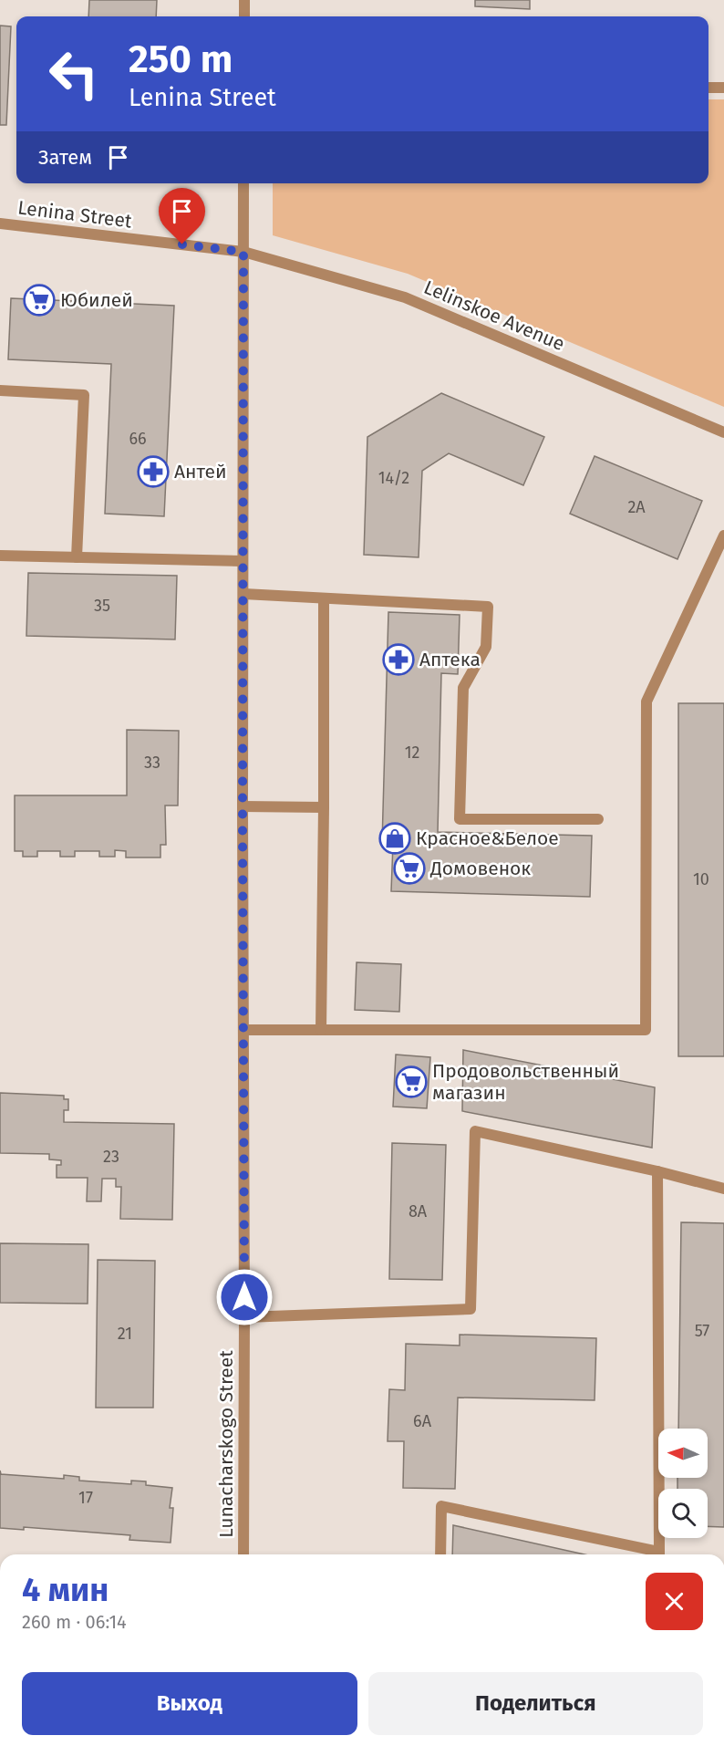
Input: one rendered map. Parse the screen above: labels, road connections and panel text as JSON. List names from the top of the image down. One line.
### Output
{"streets":{"street":["Lenina Street","Lelinskoe Avenue","Lunacharskogo Street"]},"crossings":[["Lenina Street","Lelinskoe Avenue"],["Lenina Street","Lunacharskogo Street"],["Lelinskoe Avenue","Lunacharskogo Street"]],"places":{"supermarket":["Юбилей","Домовенок","Продовольственный магазин"],"pharmacy":["Антей","Аптека"],"shop":["Красное&Белое"]},"house_numbers":["66","14/2","2А","35","12","33","10","23","8А","57","21","6А","17"],"north":"left","page":{"turn":["250 m","Lenina Street"],"then":"Затем","heading":["4 мин","260 m · 06:14"],"buttons":["Выход","Поделиться"]}}
